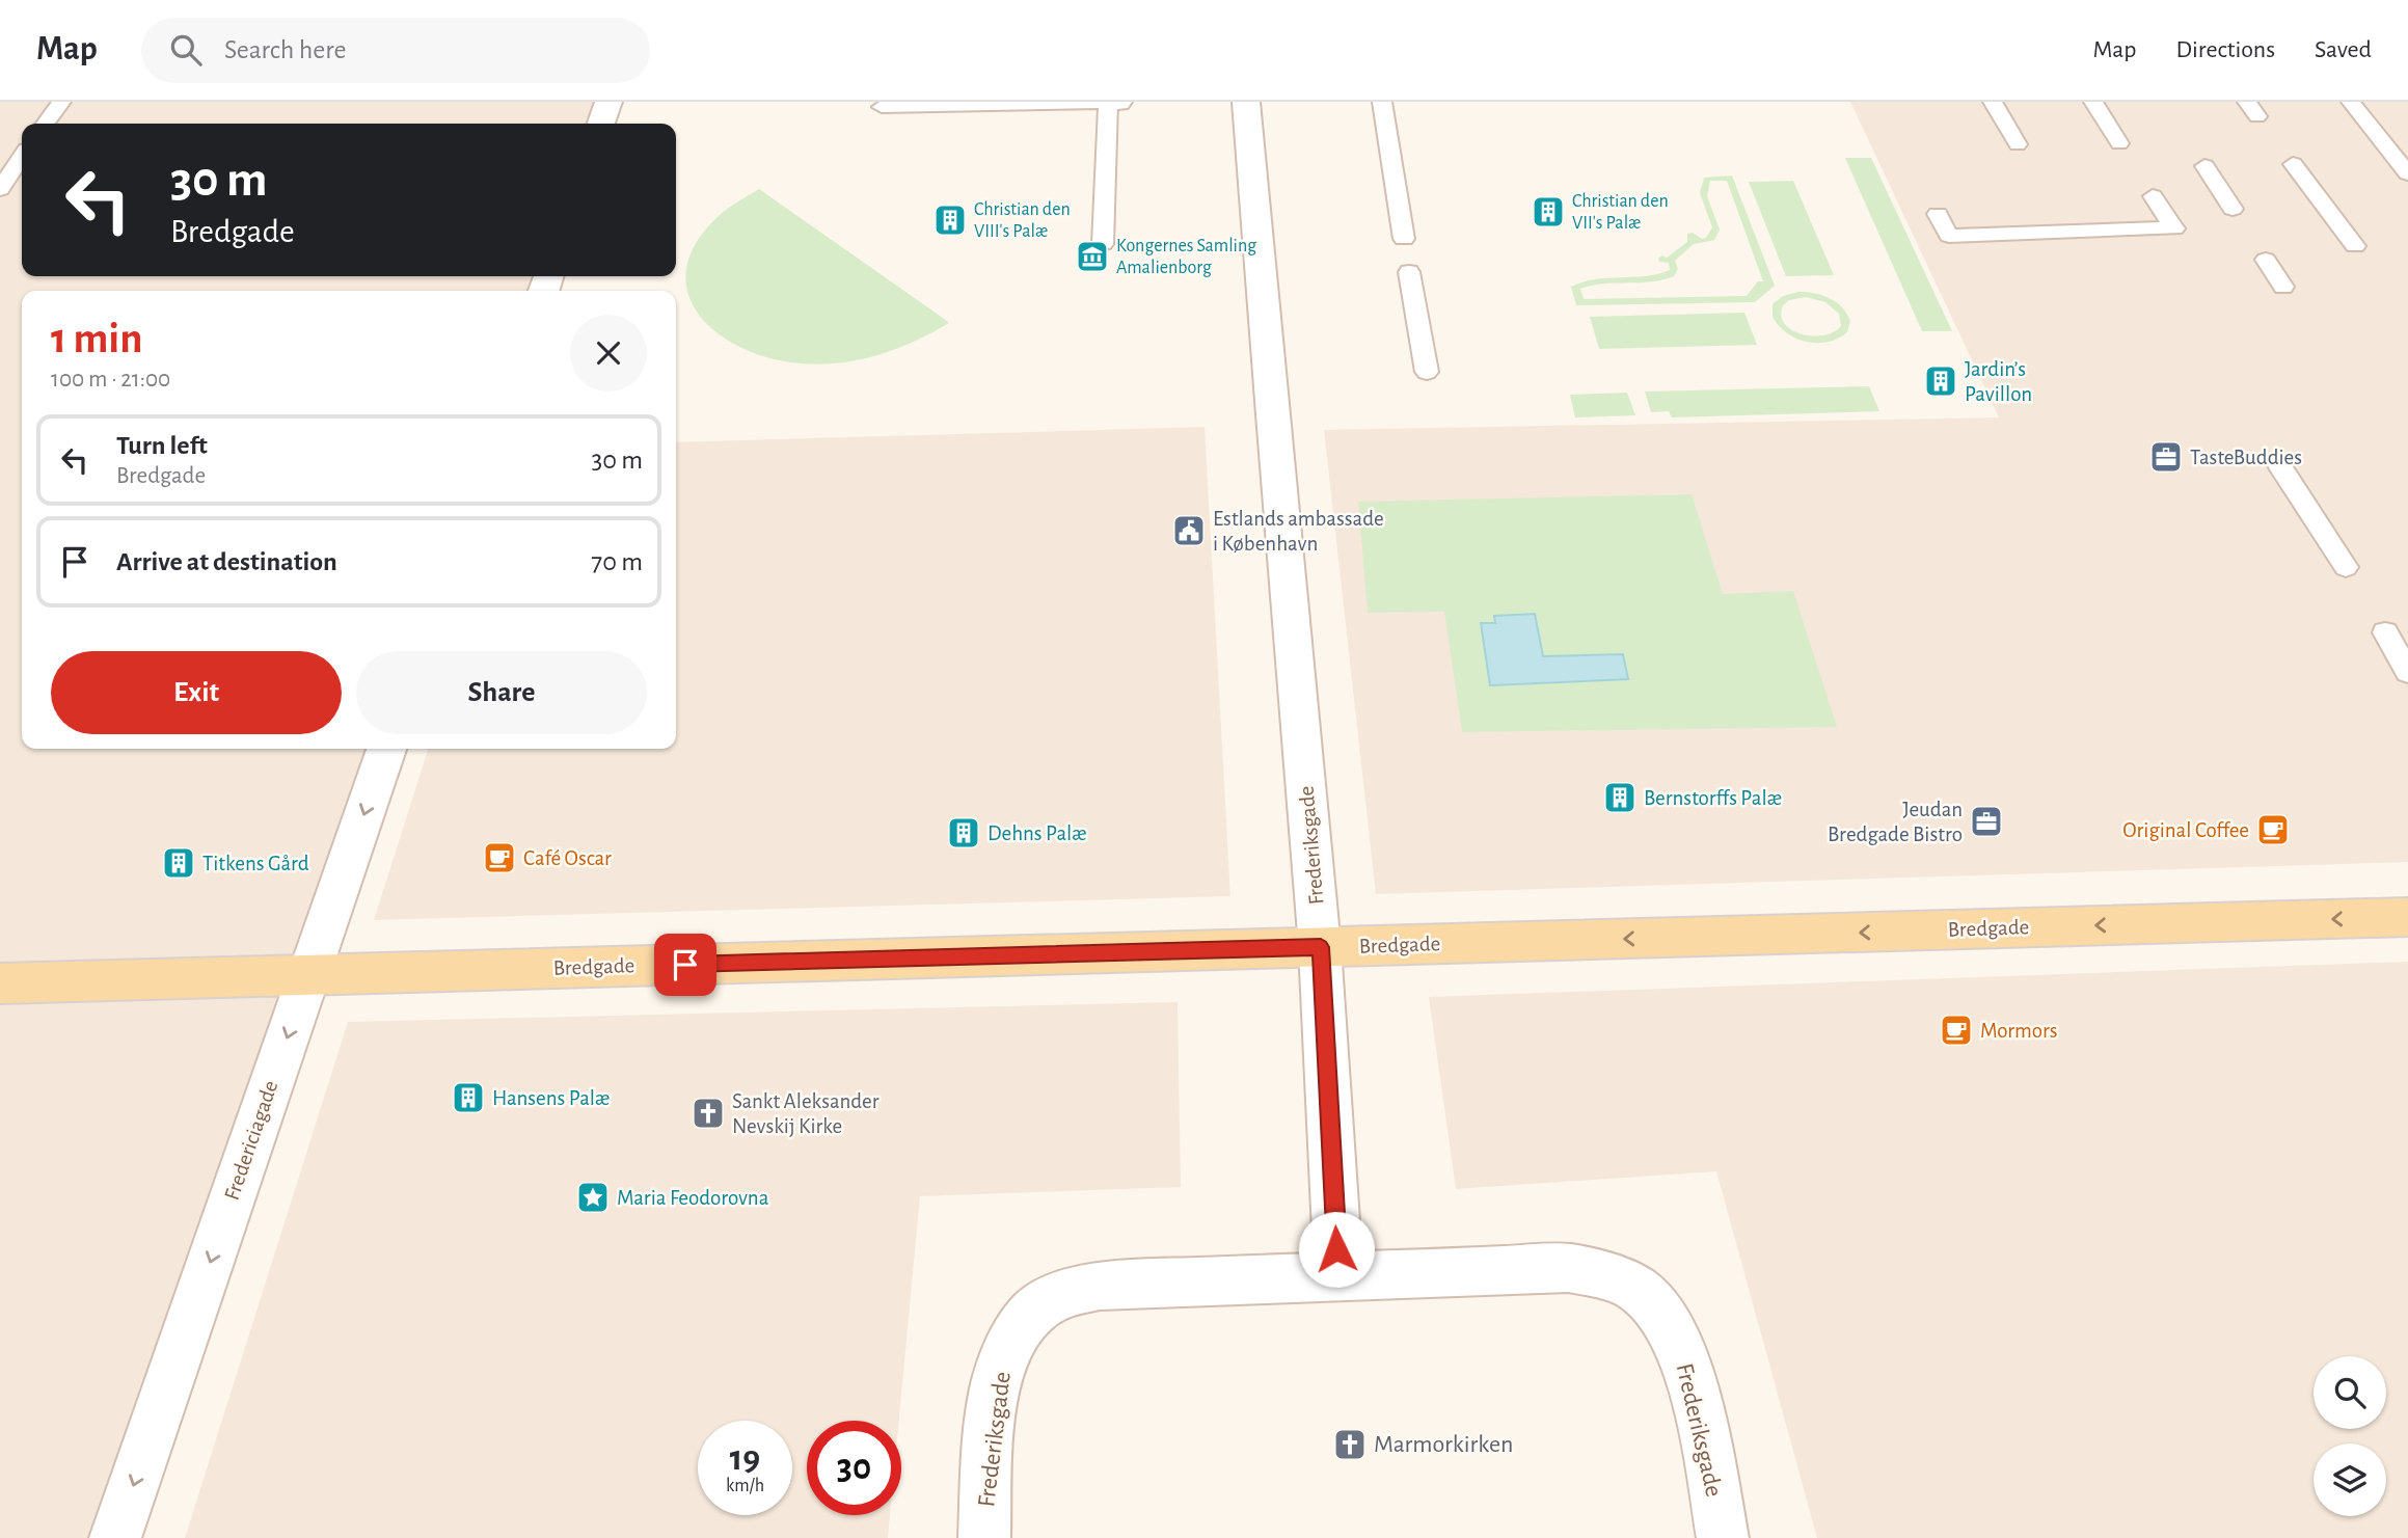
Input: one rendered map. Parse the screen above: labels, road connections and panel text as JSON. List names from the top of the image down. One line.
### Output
{"streets":{"main road":["Bredgade"],"street":["Frederiksgade","Fredericiagade"]},"crossings":[["Frederiksgade","Bredgade"],["Bredgade","Fredericiagade"]],"one_way":["Bredgade","Fredericiagade"],"places":{"building":["Christian den VII's Palæ","Christian den VIII's Palæ","Jardin’s Pavillon","Bernstorffs Palæ","Dehns Palæ","Titkens Gård","Hansens Palæ"],"museum":["Kongernes Samling Amalienborg"],"office":["TasteBuddies","Jeudan Bredgade Bistro"],"public building":["Estlands ambassade i København"],"cafe":["Original Coffee","Café Oscar","Mormors"],"church":["Sankt Aleksander Nevskij Kirke","Marmorkirken"],"place":["Maria Feodorovna"]},"page":{"header":"Map","search":"Search here","nav":["Map","Directions","Saved"],"turn":["30 m","Bredgade"],"heading":["1 min","100 m · 21:00"],"list":[{"name":"Turn left","note":"Bredgade","value":"30 m"},{"name":"Arrive at destination","value":"70 m"}],"buttons":["Exit","Share"],"speed":"19 km/h","limit":"30"}}
